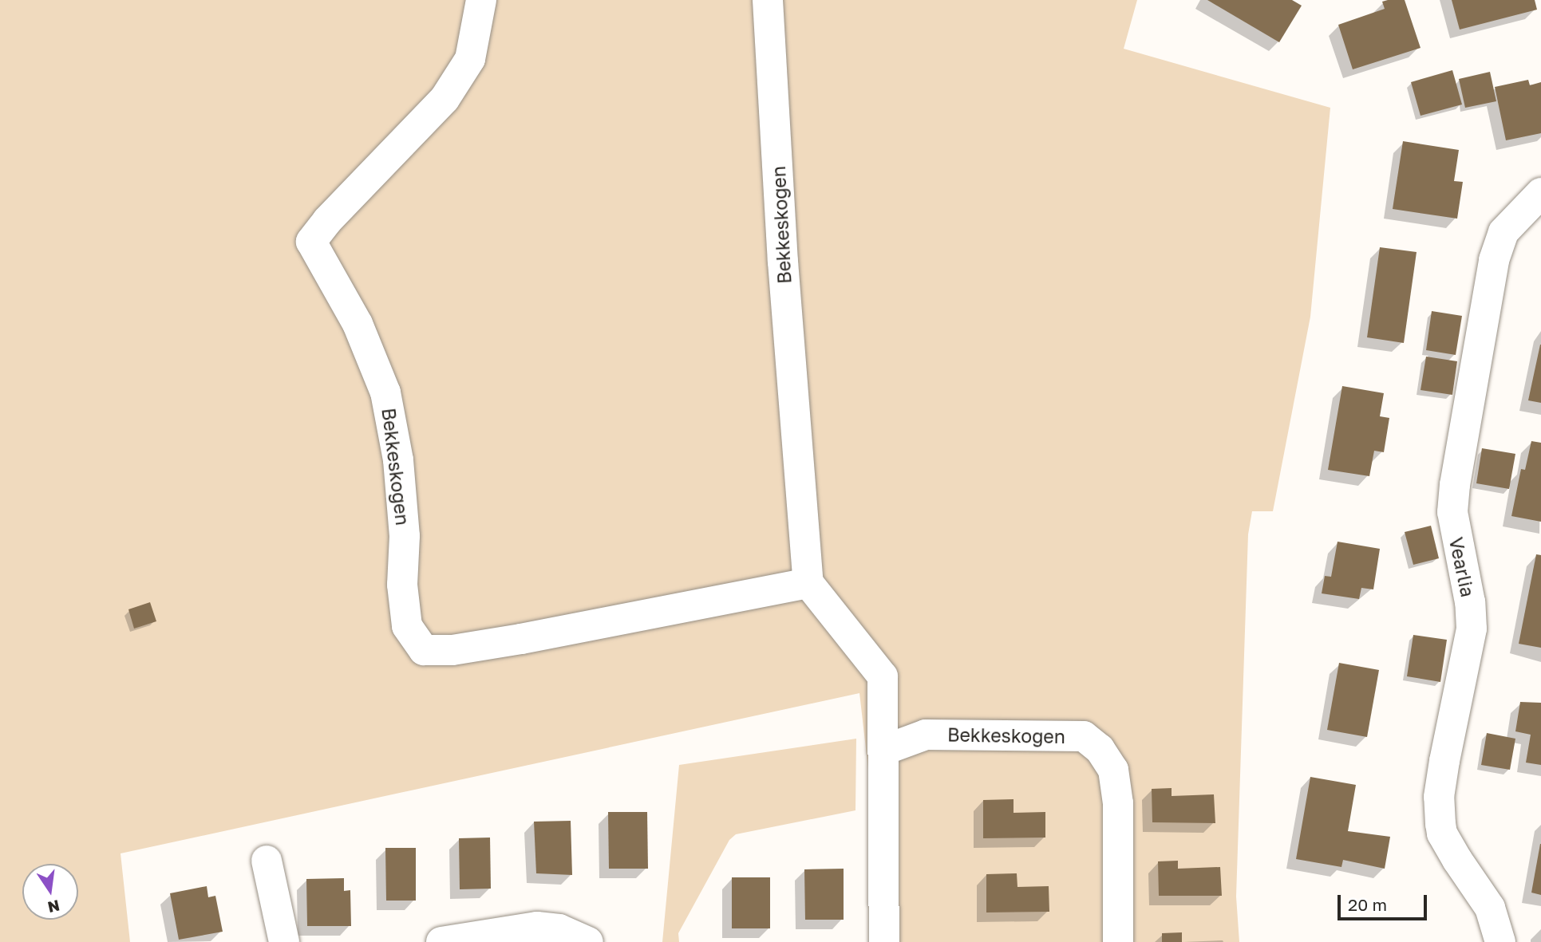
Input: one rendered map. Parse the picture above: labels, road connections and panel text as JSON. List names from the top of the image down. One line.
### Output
{"streets":{"street":["Bekkeskogen","Vearlia"]},"scale_bar":"20 m","north":"bottom"}
